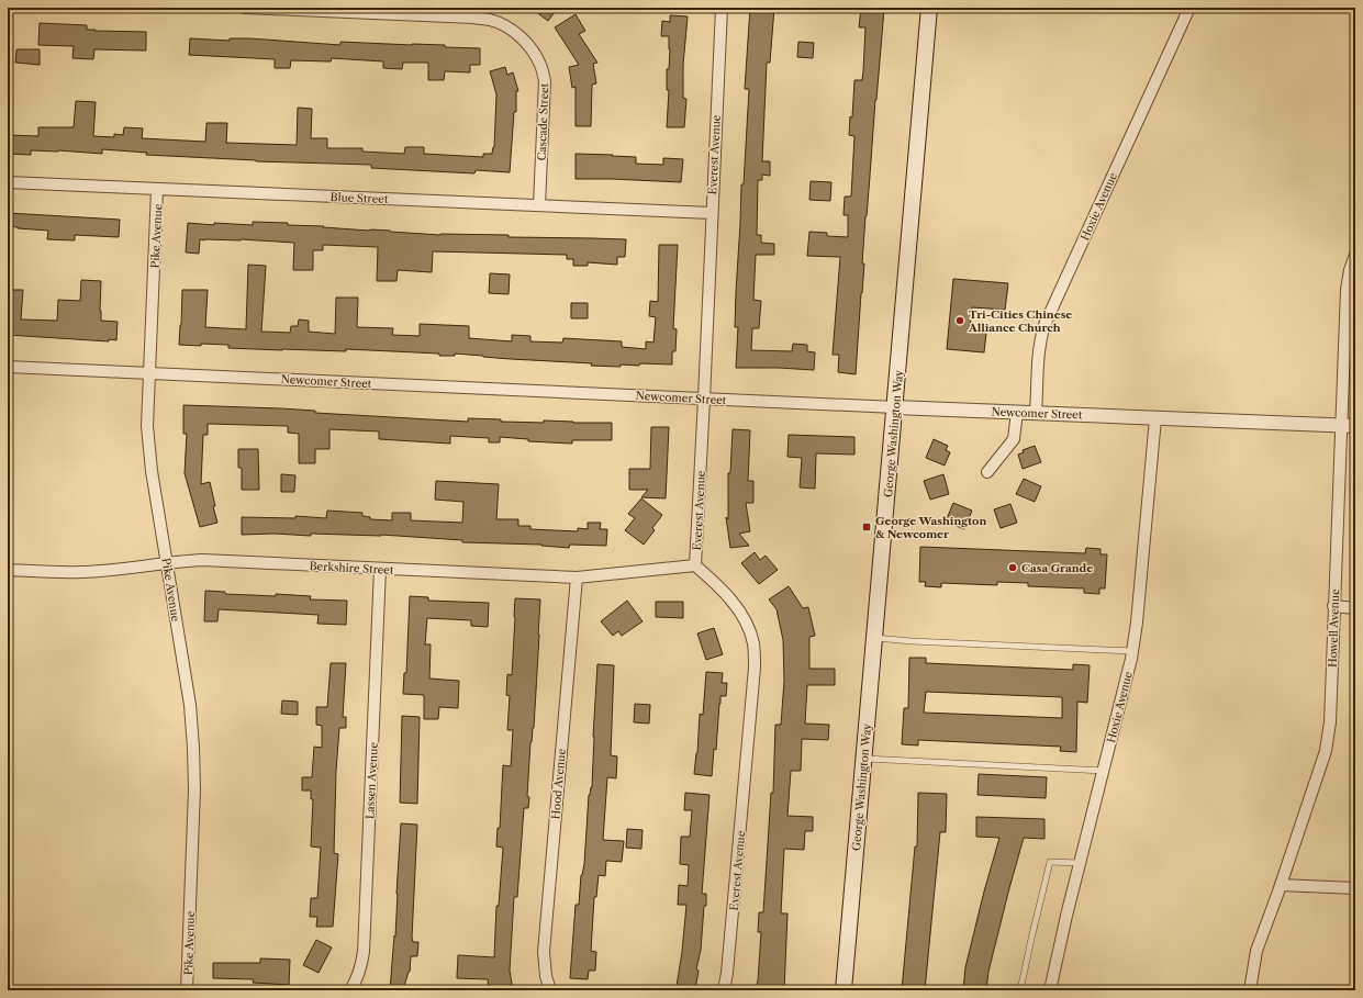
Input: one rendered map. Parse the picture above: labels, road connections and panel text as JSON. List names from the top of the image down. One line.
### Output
{"streets":{"main road":["George Washington Way"],"street":["Cascade Street","Everest Avenue","Blue Street","Hoxie Avenue","Pike Avenue","Newcomer Street","Berkshire Street","Howell Avenue","Lassen Avenue","Hood Avenue"]},"crossings":[["Cascade Street","Blue Street"],["Everest Avenue","Blue Street"],["Everest Avenue","Newcomer Street"],["Everest Avenue","Berkshire Street"],["Blue Street","Pike Avenue"],["Hoxie Avenue","Newcomer Street"],["Pike Avenue","Newcomer Street"],["Pike Avenue","Berkshire Street"],["Newcomer Street","George Washington Way"],["Newcomer Street","Howell Avenue"],["Berkshire Street","Lassen Avenue"],["Berkshire Street","Hood Avenue"]],"places":{"other":["Tri-Cities Chinese Alliance Church","Casa Grande"],"transit":["George Washington & Newcomer"]}}
